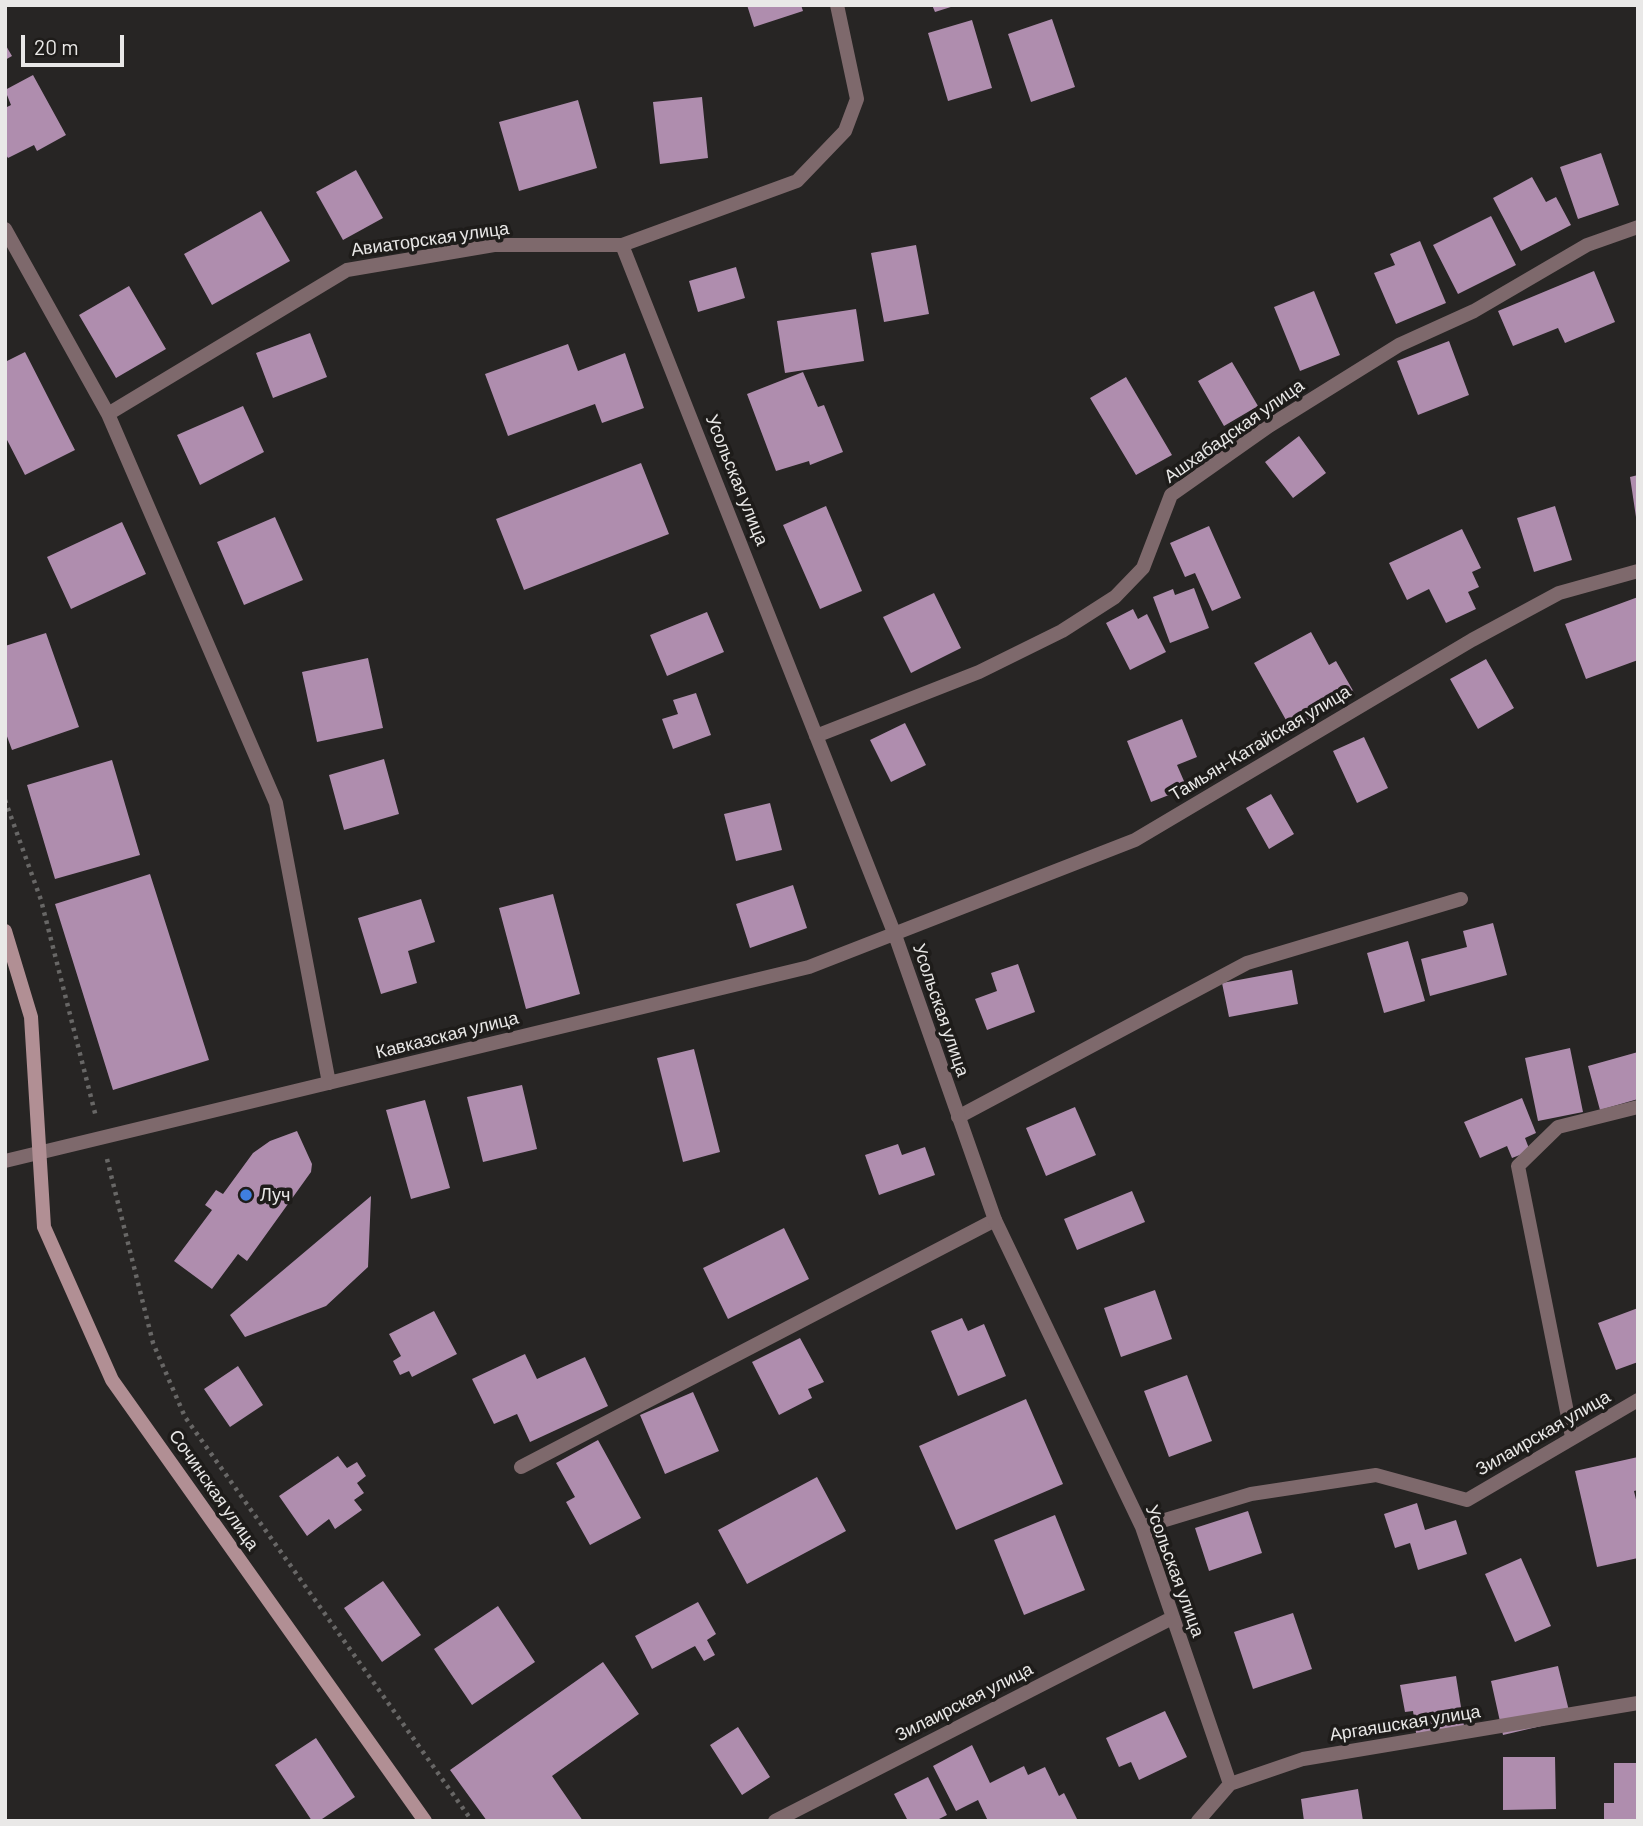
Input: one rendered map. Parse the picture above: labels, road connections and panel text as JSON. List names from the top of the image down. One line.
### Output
{"streets":{"main road":["Сочинская улица"],"street":["Авиаторская улица","Ашхабадская улица","Усольская улица","Тамьян-Катайская улица","Кавказская улица","Зилаирская улица","Аргаяшская улица"]},"crossings":[["Авиаторская улица","Усольская улица"],["Ашхабадская улица","Усольская улица"],["Усольская улица","Тамьян-Катайская улица"],["Усольская улица","Кавказская улица"],["Усольская улица","Зилаирская улица"],["Усольская улица","Аргаяшская улица"],["Тамьян-Катайская улица","Кавказская улица"],["Кавказская улица","Сочинская улица"]],"places":["Луч"],"scale_bar":"20 m"}
